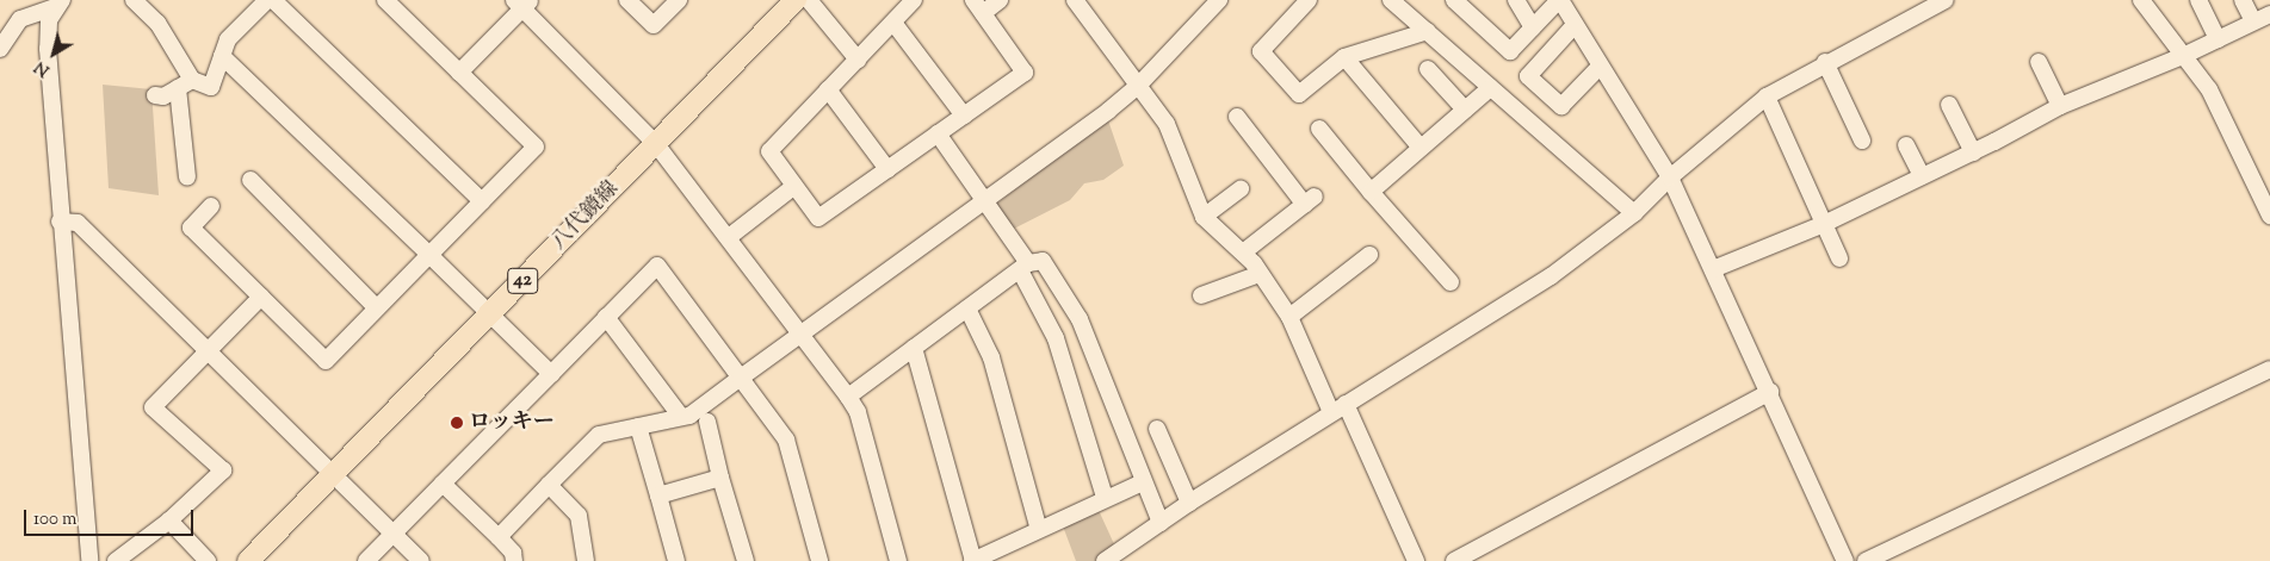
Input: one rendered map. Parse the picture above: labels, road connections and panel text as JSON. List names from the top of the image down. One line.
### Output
{"streets":{"main road":["八代鏡線","42"]},"places":["ロッキー"],"scale_bar":"100 m","north":"bottom left"}
